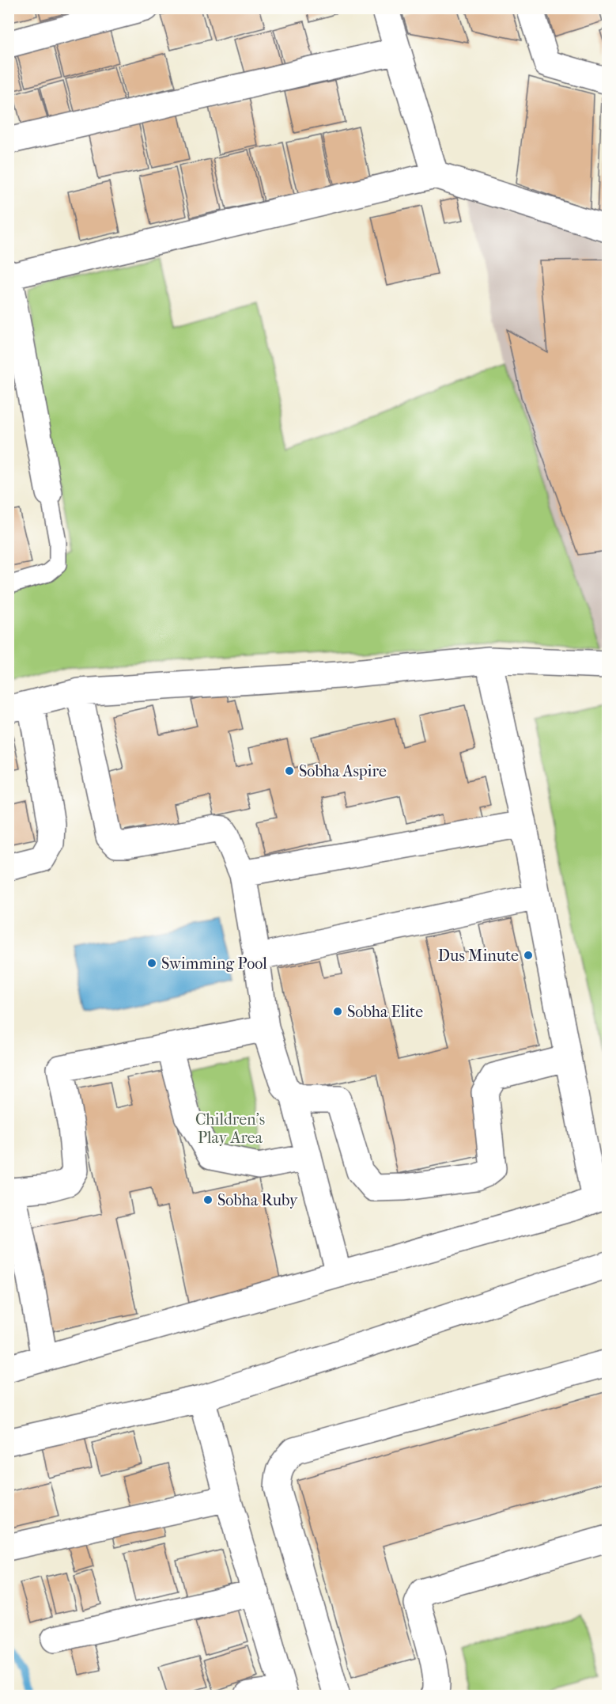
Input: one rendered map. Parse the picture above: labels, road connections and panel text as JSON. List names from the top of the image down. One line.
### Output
{"parks":["Children's Play Area"],"places":["Sobha Aspire","Dus Minute","Swimming Pool","Sobha Elite","Sobha Ruby"]}
